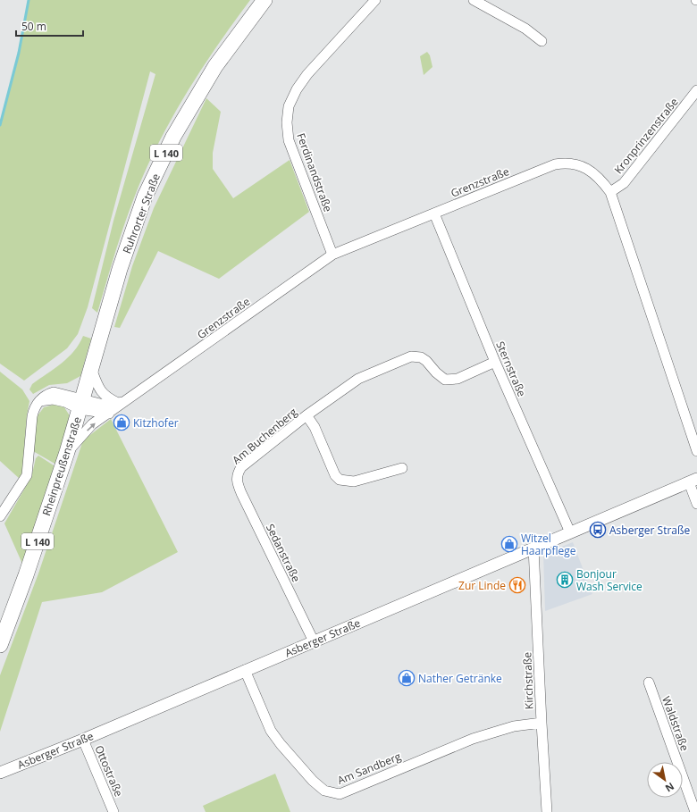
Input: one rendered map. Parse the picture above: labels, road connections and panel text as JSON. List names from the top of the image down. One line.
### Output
{"streets":{"main road":["L 140","Ruhrorter Straße","Rheinpreußenstraße"],"street":["Kronprinzenstraße","Ferdinandstraße","Grenzstraße","Sternstraße","Am Buchenberg","Sedanstraße","Asberger Straße","Kirchstraße","Waldstraße","Am Sandberg","Ottostraße"]},"crossings":[["Kronprinzenstraße","Grenzstraße"],["Ferdinandstraße","Grenzstraße"],["Grenzstraße","Sternstraße"],["Grenzstraße","Rheinpreußenstraße"],["Ruhrorter Straße","Rheinpreußenstraße"],["Sternstraße","Am Buchenberg"],["Sternstraße","Asberger Straße"],["Am Buchenberg","Sedanstraße"],["Sedanstraße","Asberger Straße"],["Asberger Straße","Kirchstraße"],["Asberger Straße","Am Sandberg"],["Asberger Straße","Ottostraße"],["Kirchstraße","Am Sandberg"]],"places":{"shop":["Kitzhofer","Witzel Haarpflege","Nather Getränke"],"bus stop":["Asberger Straße"],"building":["Bonjour Wash Service"],"restaurant":["Zur Linde"]},"scale_bar":"50 m","north":"bottom right"}
